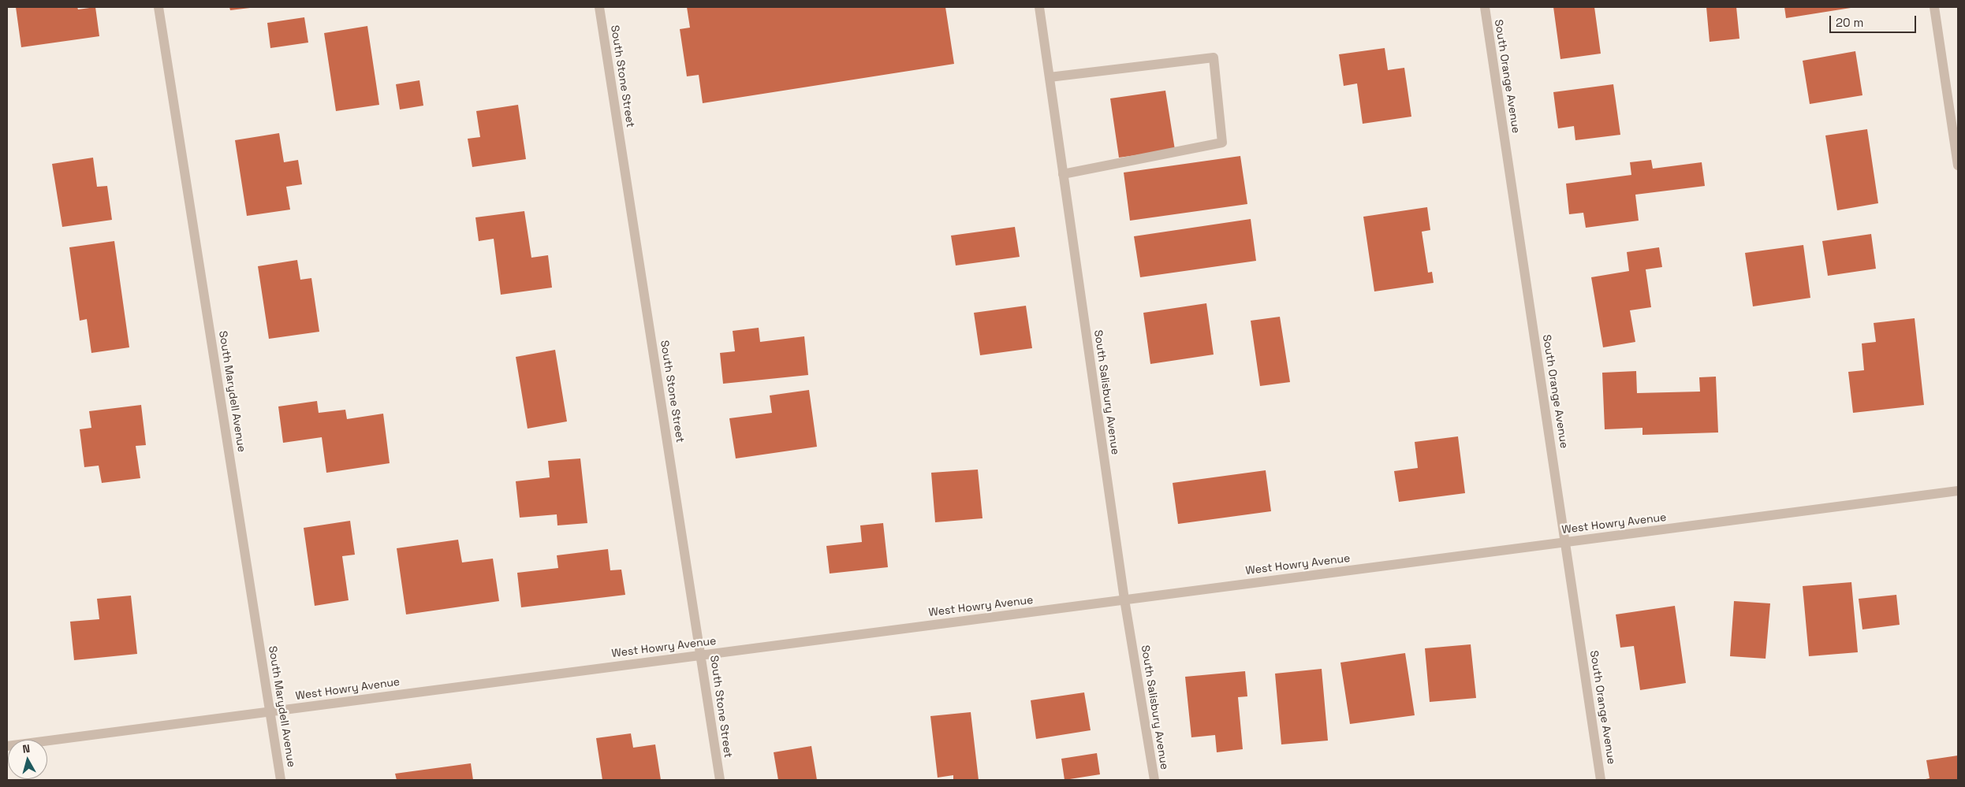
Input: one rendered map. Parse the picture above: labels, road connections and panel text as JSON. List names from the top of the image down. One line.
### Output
{"streets":{"street":["South Stone Street","South Orange Avenue","South Marydell Avenue","South Salisbury Avenue","West Howry Avenue"]},"crossings":[["South Stone Street","West Howry Avenue"],["South Orange Avenue","West Howry Avenue"],["South Marydell Avenue","West Howry Avenue"],["South Salisbury Avenue","West Howry Avenue"]],"scale_bar":"20 m","north":"top"}
